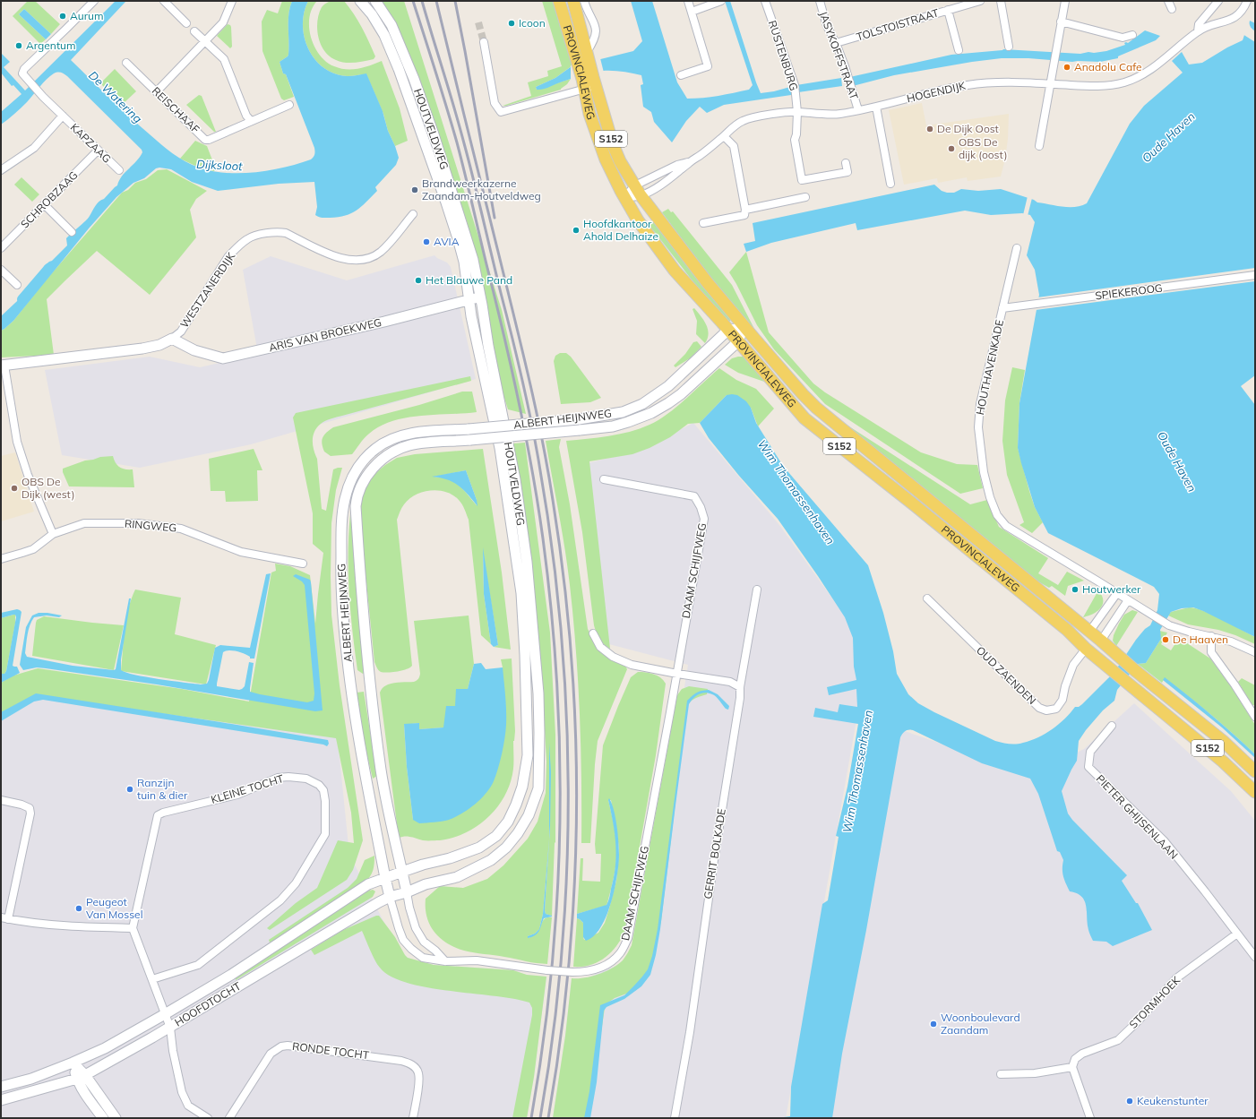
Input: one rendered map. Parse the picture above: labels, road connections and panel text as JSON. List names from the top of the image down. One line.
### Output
{"streets":{"main road":["PROVINCIALEWEG","HOUTVELDWEG","S152","WESTZANERDIJK","ARIS VAN BROEKWEG","ALBERT HEIJNWEG","HOOFDTOCHT"],"street":["TOLSTOISTRAAT","RUSTENBURG","JASYKOFFSTRAAT","HOGENDIJK","REISCHAAF","KAPZAAG","SCHROBZAAG","SPIEKEROOG","HOUTHAVENKADE","RINGWEG","DAAM SCHIJFWEG","OUD ZAENDEN","KLEINE TOCHT","PIETER GHIJSENLAAN","GERRIT BOLKADE","STORMHOEK","RONDE TOCHT"]},"crossings":[["TOLSTOISTRAAT","JASYKOFFSTRAAT"],["RUSTENBURG","HOGENDIJK"],["JASYKOFFSTRAAT","HOGENDIJK"],["PROVINCIALEWEG","HOGENDIJK"],["PROVINCIALEWEG","ALBERT HEIJNWEG"],["PROVINCIALEWEG","OUD ZAENDEN"],["HOUTVELDWEG","ARIS VAN BROEKWEG"],["HOUTVELDWEG","ALBERT HEIJNWEG"],["HOUTVELDWEG","HOOFDTOCHT"],["KAPZAAG","SCHROBZAAG"],["WESTZANERDIJK","ARIS VAN BROEKWEG"],["SPIEKEROOG","HOUTHAVENKADE"],["ALBERT HEIJNWEG","DAAM SCHIJFWEG"],["ALBERT HEIJNWEG","HOOFDTOCHT"],["DAAM SCHIJFWEG","HOOFDTOCHT"],["PIETER GHIJSENLAAN","STORMHOEK"]],"water":["De Watering","Oude Haven","Dijksloot","Wim Thomassenhaven"],"places":["Aurum","Icoon","Argentum","Anadolu Cafe","De Dijk Oost","OBS De dijk (oost)","Brandweerkazerne Zaandam-Houtveldweg","Hoofdkantoor Ahold Delhaize","AVIA","Het Blauwe Pand","OBS De Dijk (west)","Houtwerker","De Haaven","Ranzijn tuin & dier","Peugeot Van Mossel","Woonboulevard Zaandam","Keukenstunter"]}
